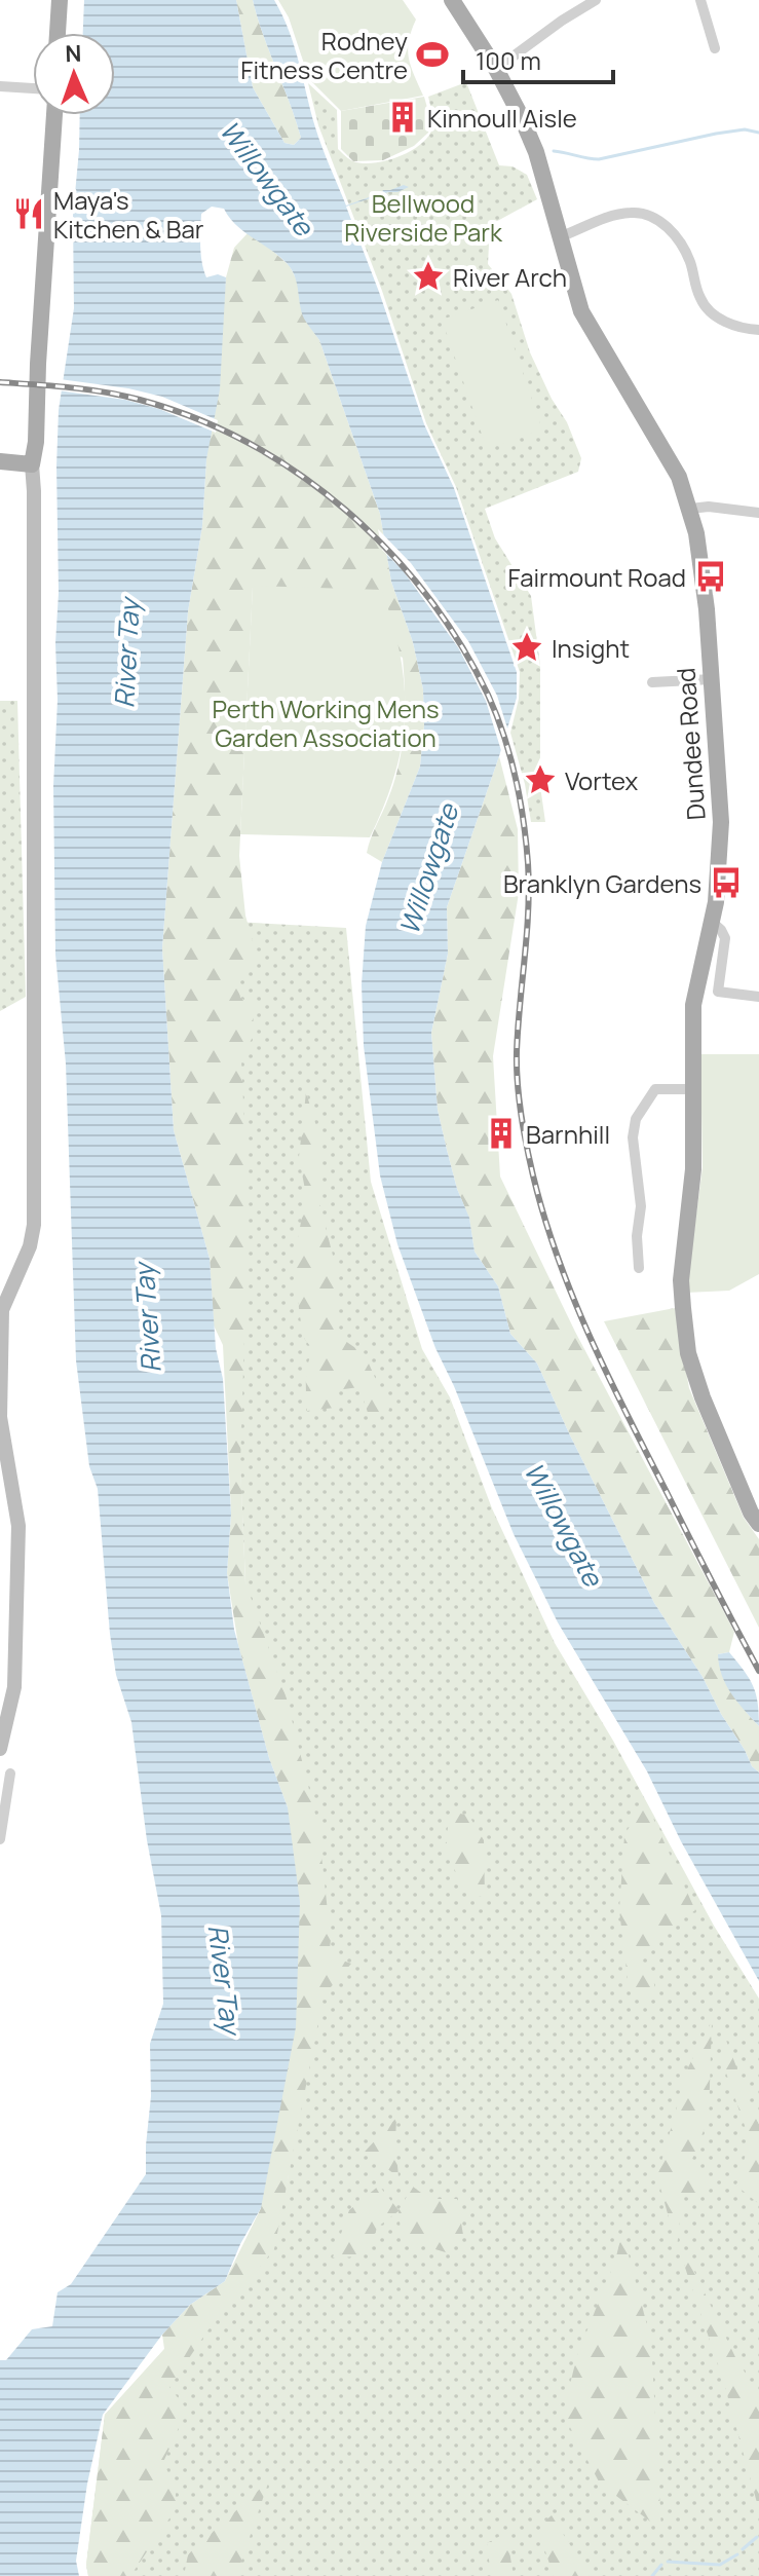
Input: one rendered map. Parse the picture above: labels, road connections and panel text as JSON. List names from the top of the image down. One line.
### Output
{"streets":{"main road":["Dundee Road"]},"water":["Willowgate","River Tay"],"parks":["Bellwood Riverside Park","Perth Working Mens Garden Association"],"places":{"sports":["Rodney Fitness Centre"],"building":["Kinnoull Aisle","Barnhill"],"restaurant":["Maya's Kitchen & Bar"],"place":["River Arch","Insight","Vortex"],"bus stop":["Fairmount Road","Branklyn Gardens"]},"scale_bar":"100 m","north":"top"}
